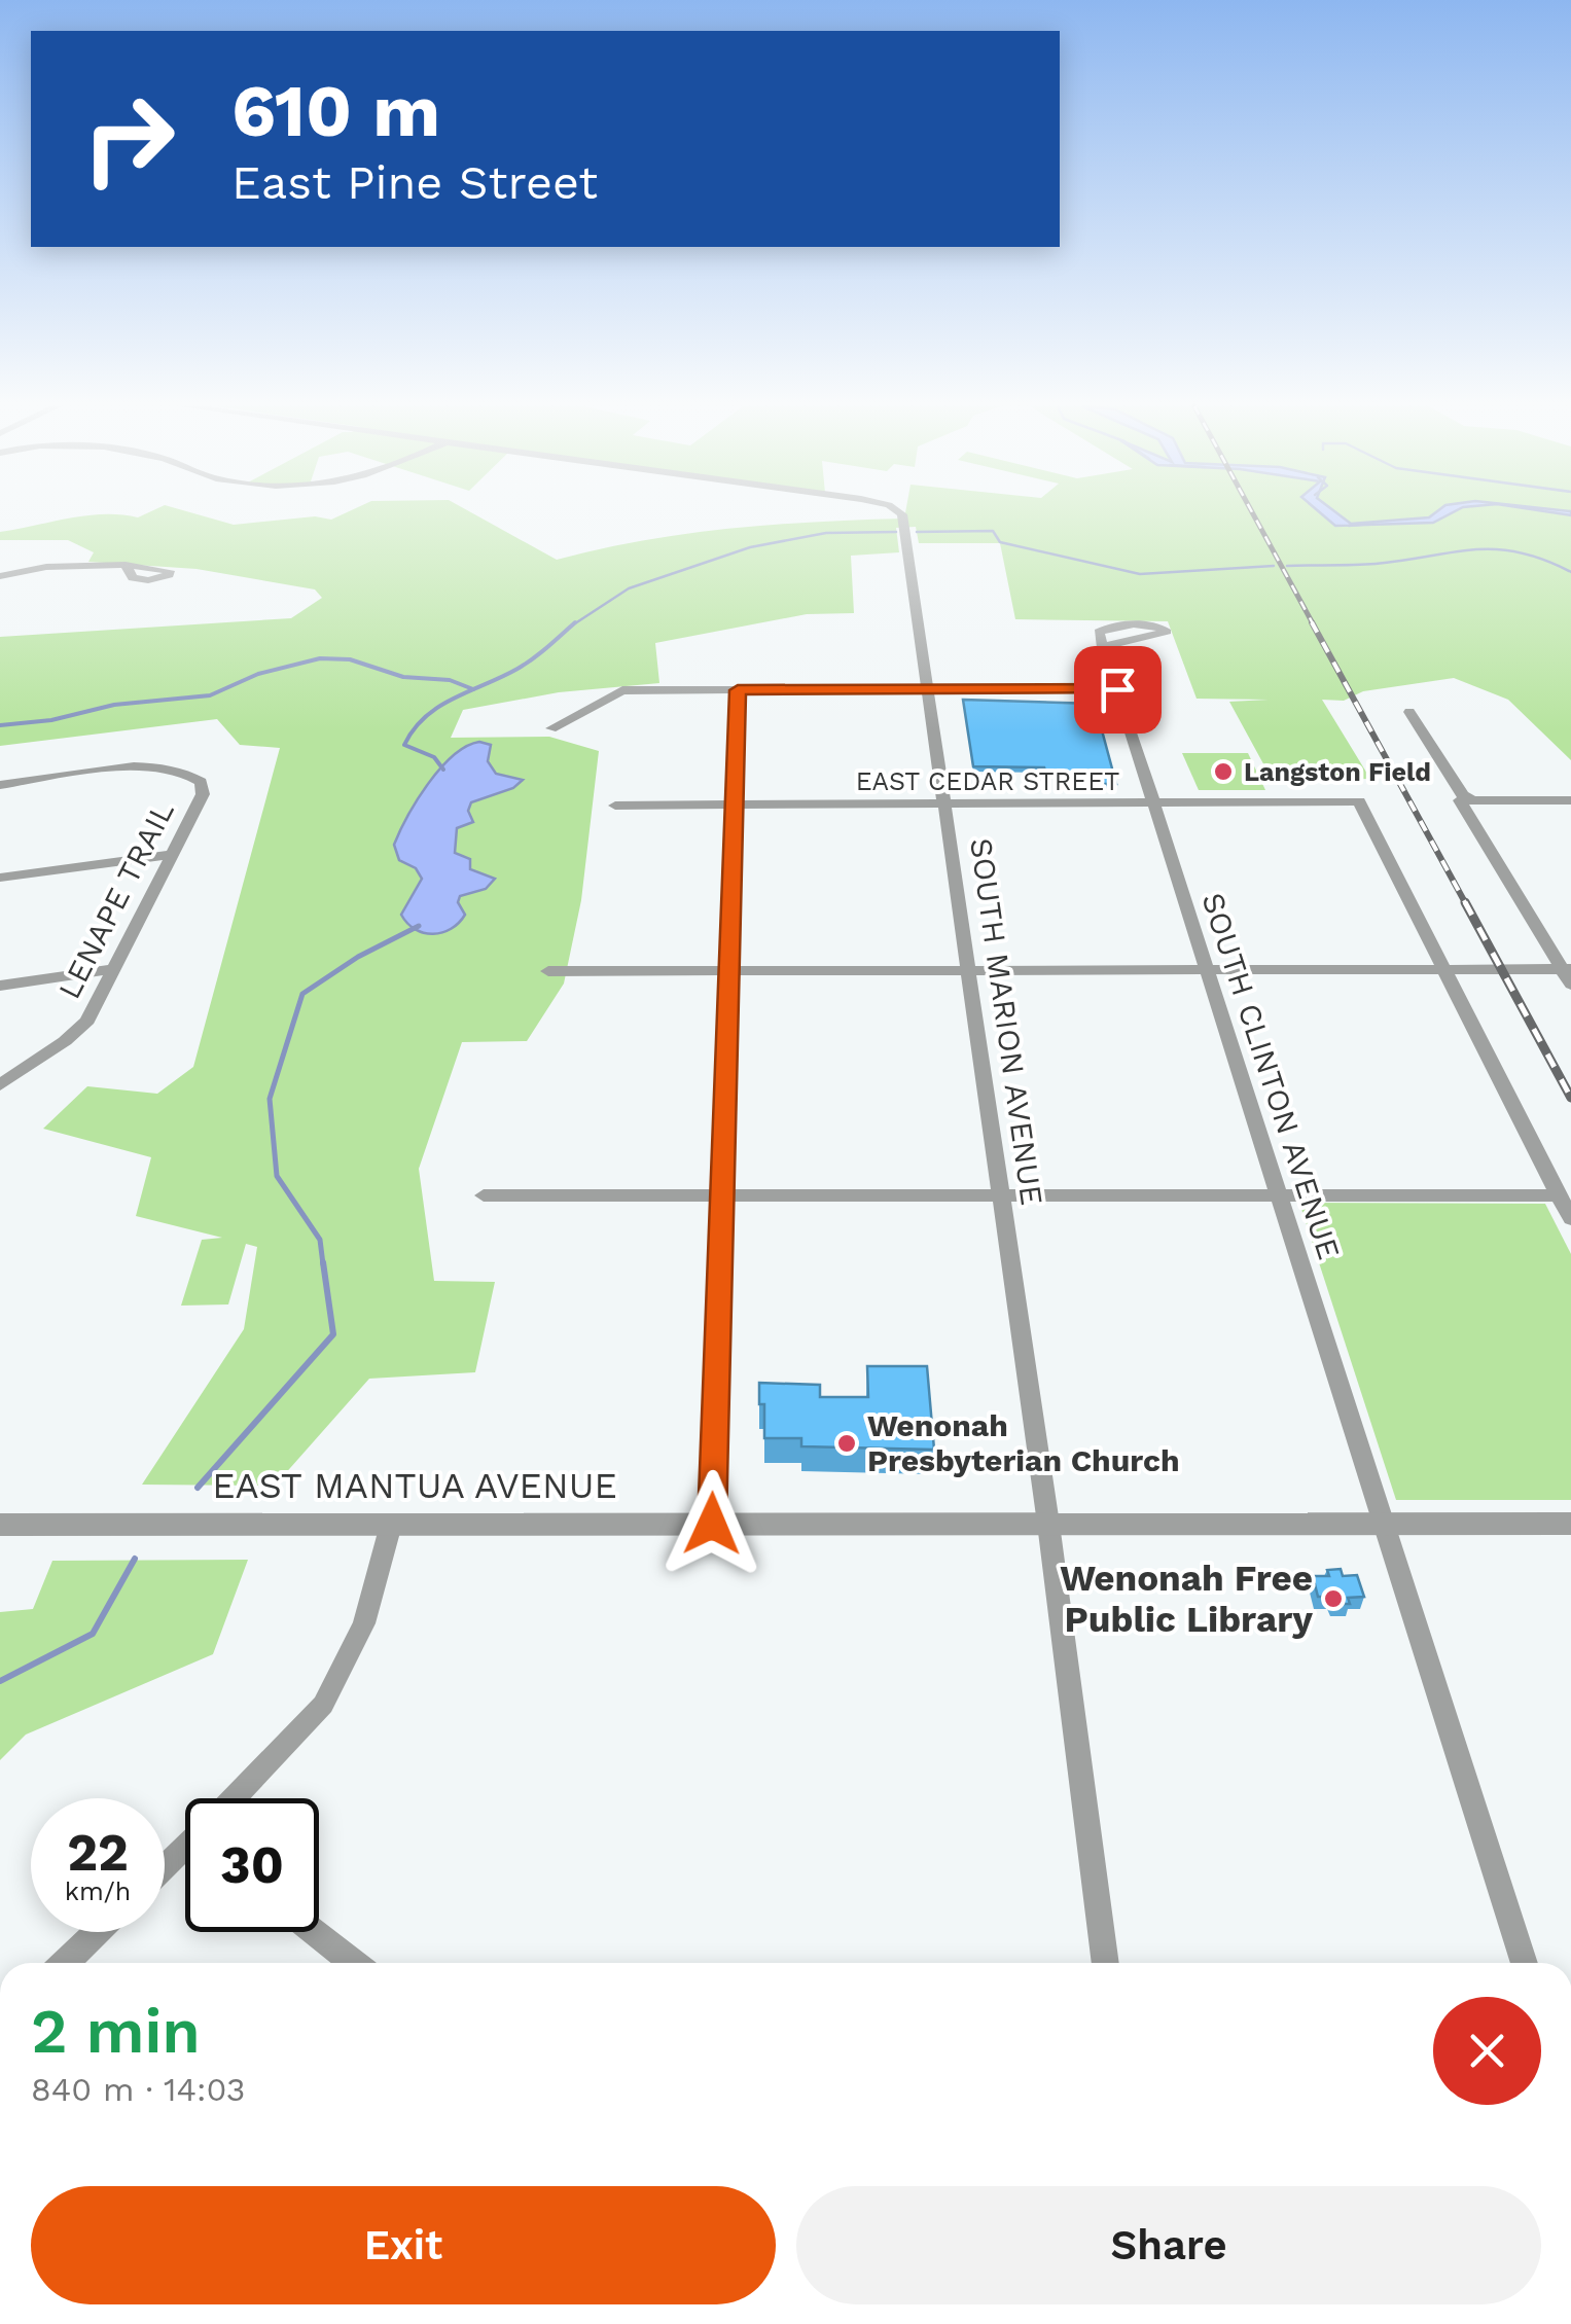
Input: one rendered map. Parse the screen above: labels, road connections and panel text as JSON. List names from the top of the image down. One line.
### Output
{"streets":{"street":["EAST CEDAR STREET","LENAPE TRAIL","SOUTH MARION AVENUE","SOUTH CLINTON AVENUE","EAST MANTUA AVENUE"]},"crossings":[["EAST CEDAR STREET","SOUTH MARION AVENUE"],["EAST CEDAR STREET","SOUTH CLINTON AVENUE"],["SOUTH MARION AVENUE","EAST MANTUA AVENUE"],["SOUTH CLINTON AVENUE","EAST MANTUA AVENUE"]],"places":["Langston Field","Wenonah Presbyterian Church","Wenonah Free Public Library"],"page":{"turn":["610 m","East Pine Street"],"speed":"22 km/h","limit":"30","heading":["2 min","840 m · 14:03"],"buttons":["Exit","Share"]}}
